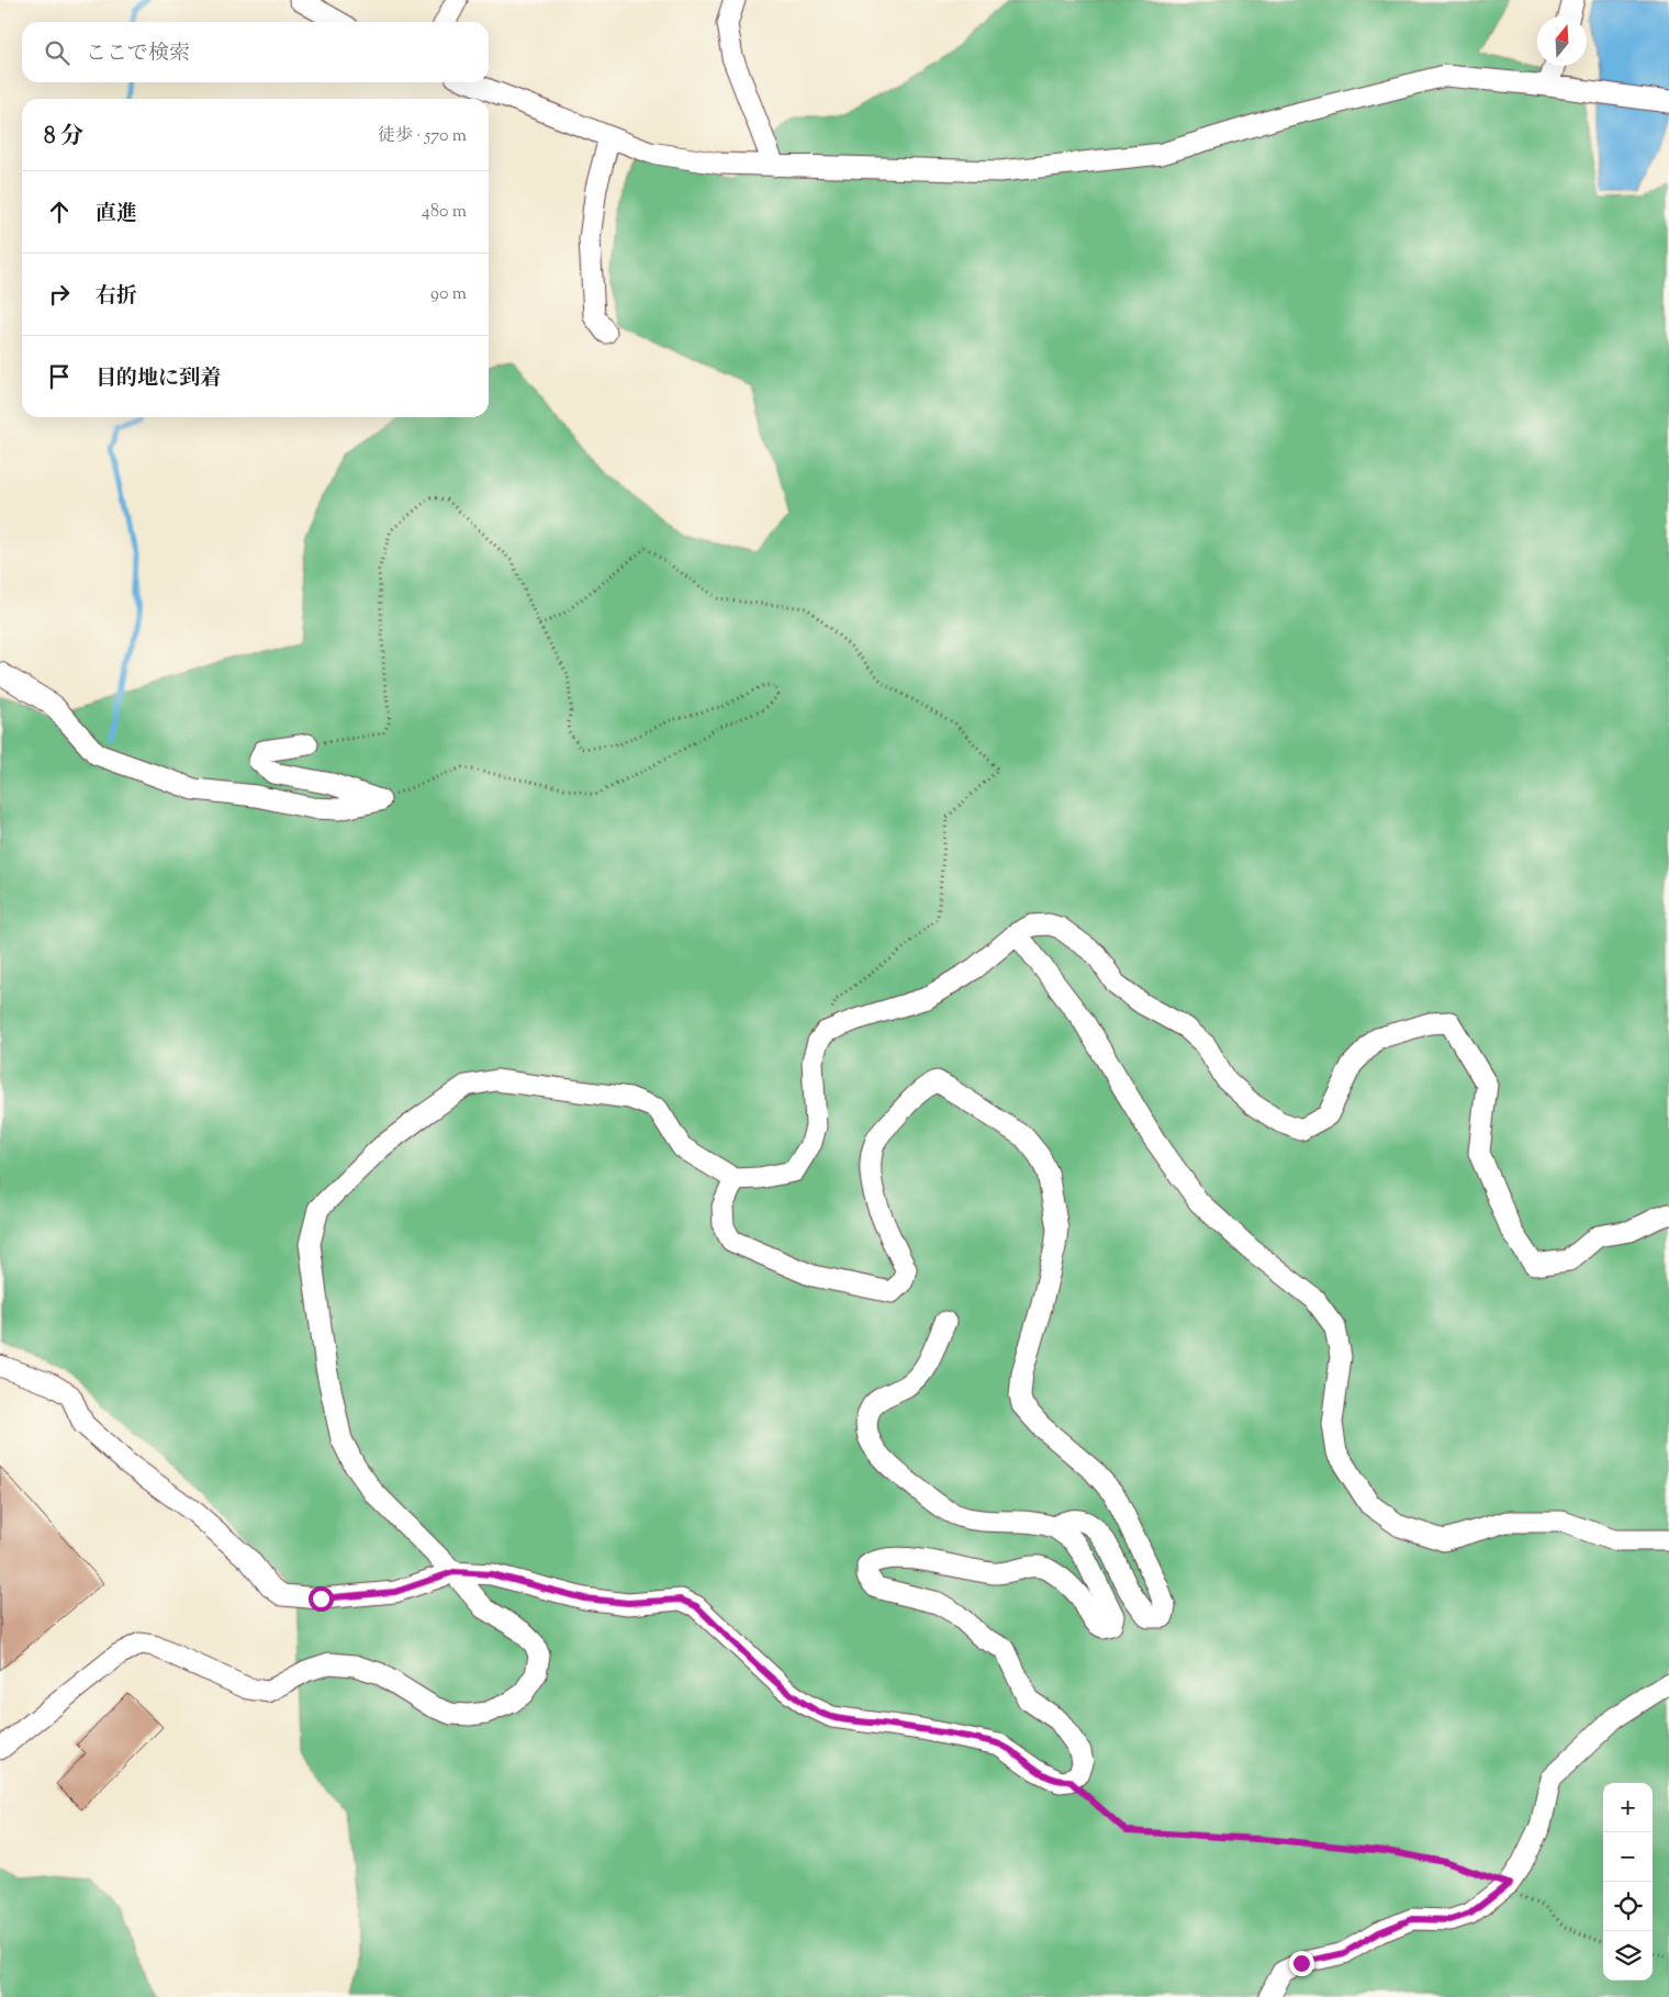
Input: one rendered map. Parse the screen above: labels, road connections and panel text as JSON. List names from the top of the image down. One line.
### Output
{"north":"top","page":{"search":"ここで検索","heading":["8 分","徒歩 · 570 m"],"list":[["直進","480 m"],["右折","90 m"],"目的地に到着"],"map_buttons":["+","−"]}}
